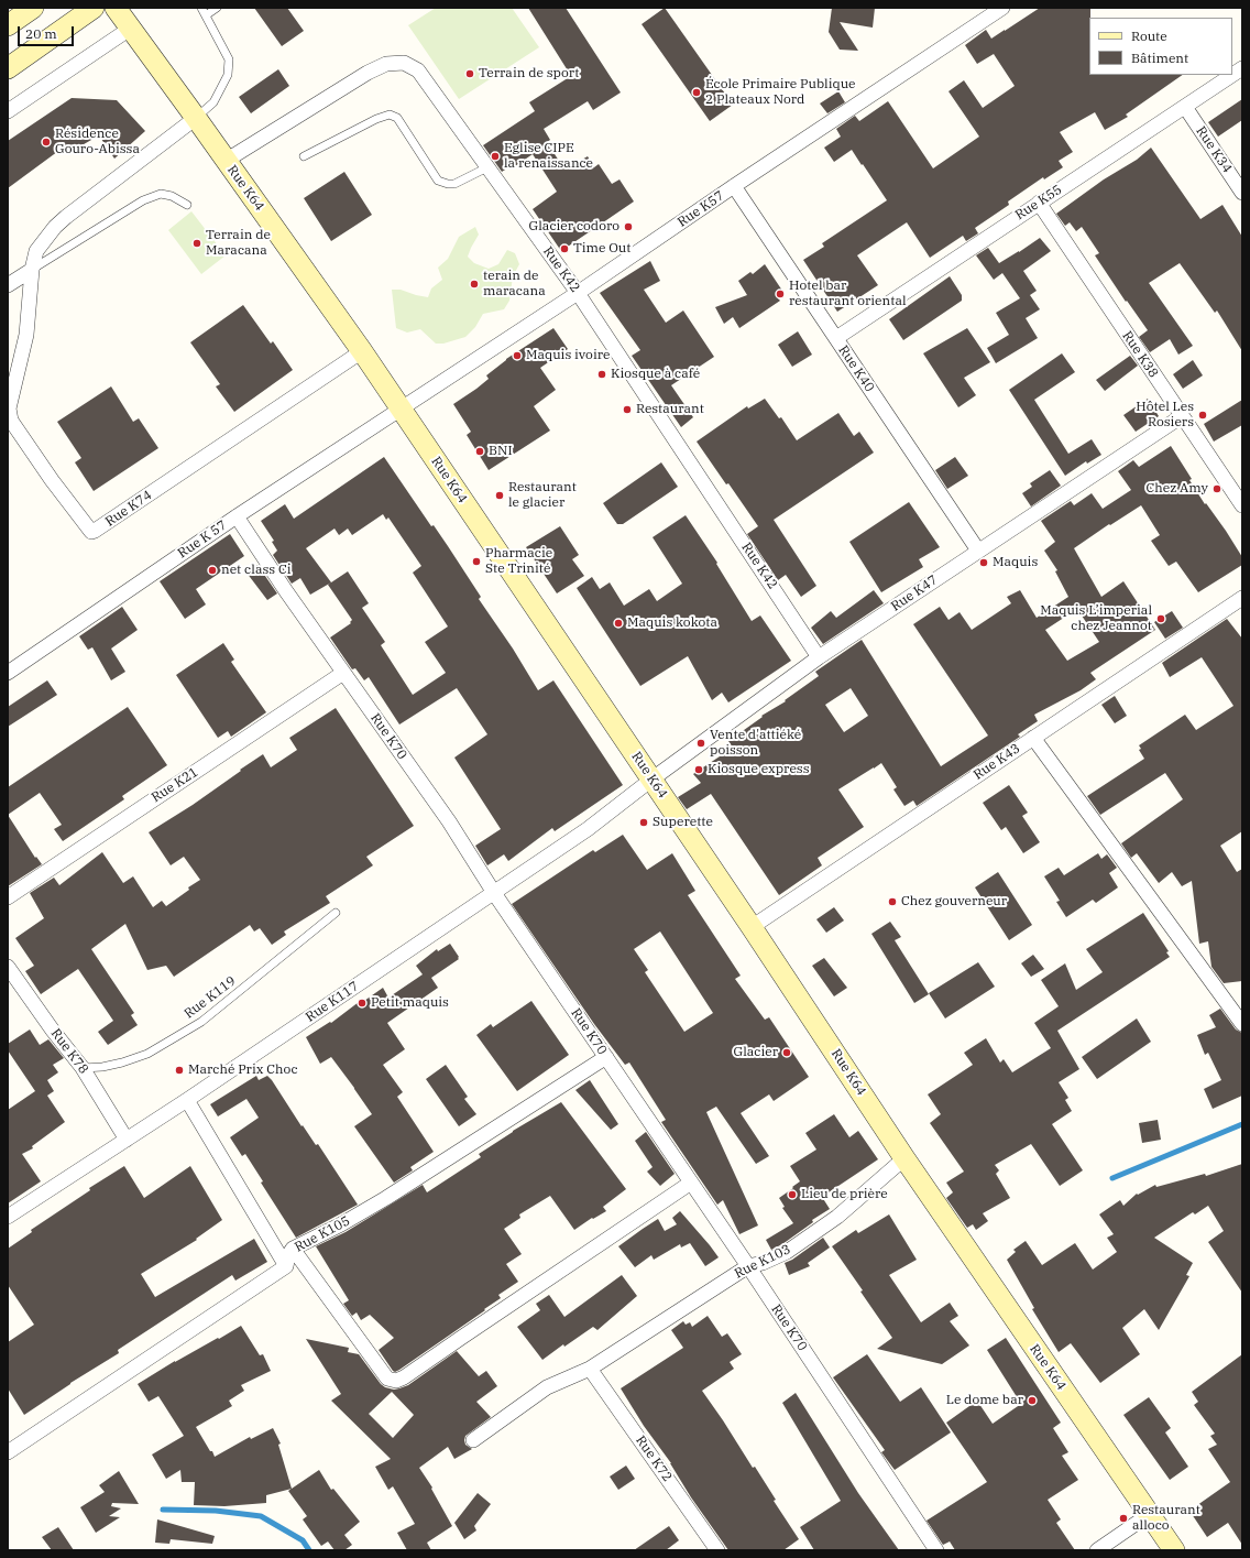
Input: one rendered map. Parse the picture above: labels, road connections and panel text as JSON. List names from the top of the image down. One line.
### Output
{"streets":{"street":["Rue K34","Rue K64","Rue K55","Rue K57","Rue K42","Rue K38","Rue K40","Rue K74","Rue K 57","Rue K47","Rue K70","Rue K43","Rue K21","Rue K117","Rue K78","Rue K105","Rue K103","Rue K72"],"lane":["Rue K119"]},"crossings":[["Rue K34","Rue K55"],["Rue K64","Rue K57"],["Rue K64","Rue K42"],["Rue K64","Rue K74"],["Rue K64","Rue K 57"],["Rue K64","Rue K47"],["Rue K64","Rue K43"],["Rue K64","Rue K117"],["Rue K64","Rue K103"],["Rue K55","Rue K38"],["Rue K55","Rue K40"],["Rue K57","Rue K42"],["Rue K57","Rue K40"],["Rue K57","Rue K 57"],["Rue K42","Rue K47"],["Rue K38","Rue K47"],["Rue K40","Rue K47"],["Rue K 57","Rue K70"],["Rue K47","Rue K117"],["Rue K70","Rue K21"],["Rue K70","Rue K117"],["Rue K70","Rue K105"],["Rue K70","Rue K103"],["Rue K119","Rue K78"],["Rue K117","Rue K78"],["Rue K103","Rue K72"]],"places":["Terrain de sport","École Primaire Publique 2 Plateaux Nord","Résidence Gouro-Abissa","Eglise CIPE la renaissance","Glacier codoro","Terrain de Maracana","Time Out","terain de maracana","Hotel bar restaurant oriental","Maquis ivoire","Kiosque à café","Restaurant","Hôtel Les Rosiers","BNI","Chez Amy","Restaurant le glacier","Pharmacie Ste Trinité","Maquis","net class Ci","Maquis L’imperial chez Jeannot","Maquis kokota","Vente d'attiéké poisson","Kiosque express","Superette","Chez gouverneur","Petit maquis","Glacier","Marché Prix Choc","Lieu de prière","Le dome bar","Restaurant alloco"],"legend":["Route","Bâtiment"],"scale_bar":"20 m"}
